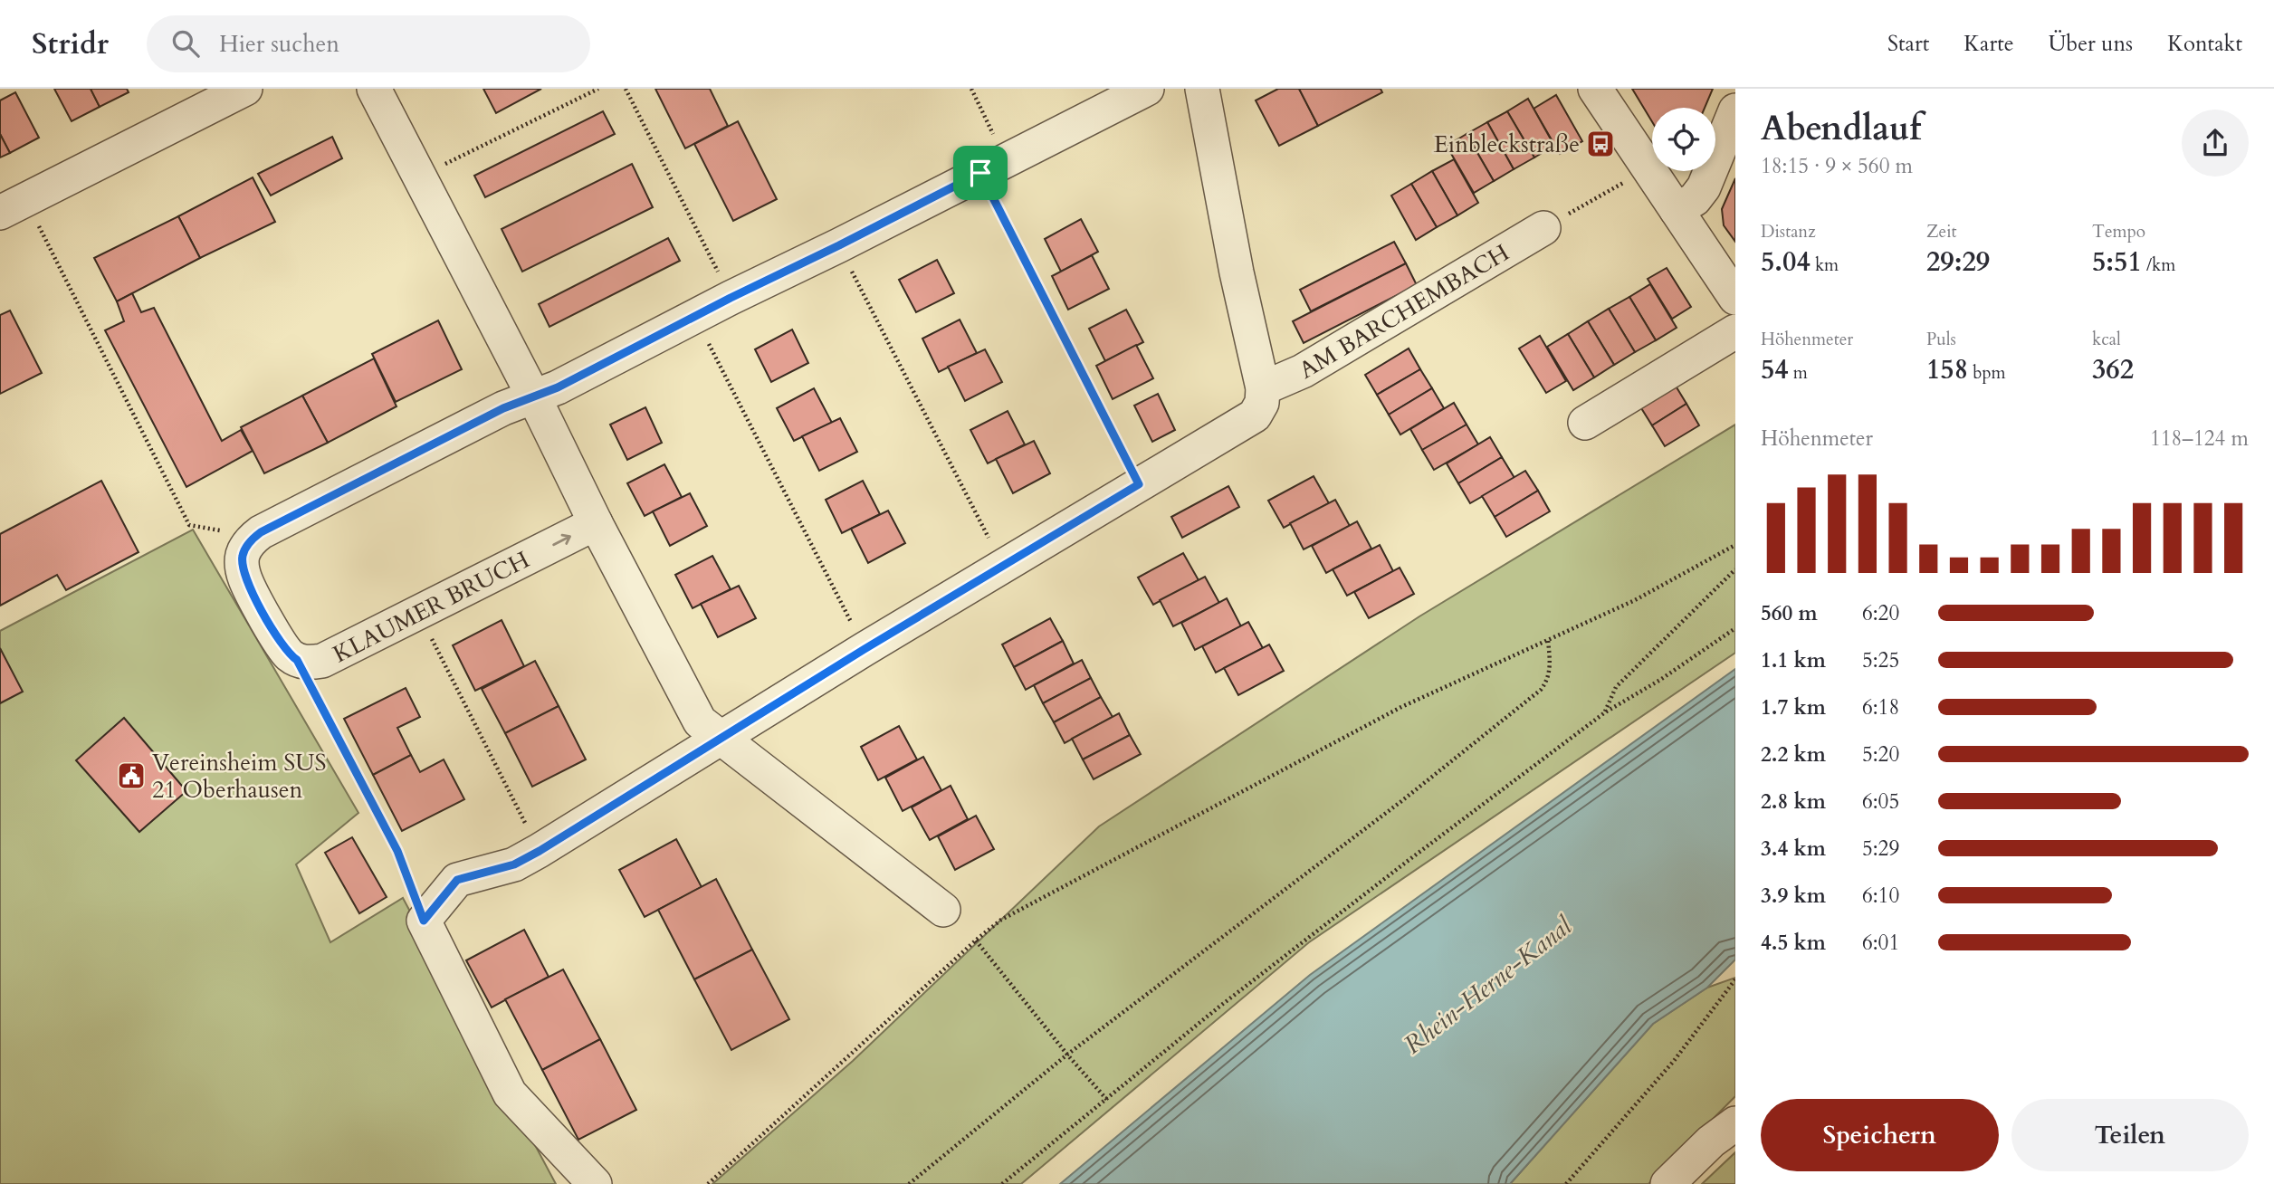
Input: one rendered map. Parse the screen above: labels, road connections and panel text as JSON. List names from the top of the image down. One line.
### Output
{"streets":{"street":["AM BARCHEMBACH","KLAUMER BRUCH"]},"water":["Rhein-Herne-Kanal"],"places":{"bus stop":["Einbleckstraße"],"public building":["Vereinsheim SUS 21 Oberhausen"]},"page":{"header":"Stridr","search":"Hier suchen","nav":["Start","Karte","Über uns","Kontakt"],"heading":["Abendlauf","18:15 · 9 × 560 m"],"stats":[["Distanz","5.04 km"],["Zeit","29:29"],["Tempo","5:51 /km"],["Höhenmeter","54 m"],["Puls","158 bpm"],["kcal","362"]],"chart":["Höhenmeter","118–124 m"],"list":[{"name":"560 m","note":"6:20"},{"name":"1.1 km","note":"5:25"},{"name":"1.7 km","note":"6:18"},{"name":"2.2 km","note":"5:20"},{"name":"2.8 km","note":"6:05"},{"name":"3.4 km","note":"5:29"},{"name":"3.9 km","note":"6:10"},{"name":"4.5 km","note":"6:01"}],"buttons":["Speichern","Teilen"]}}
